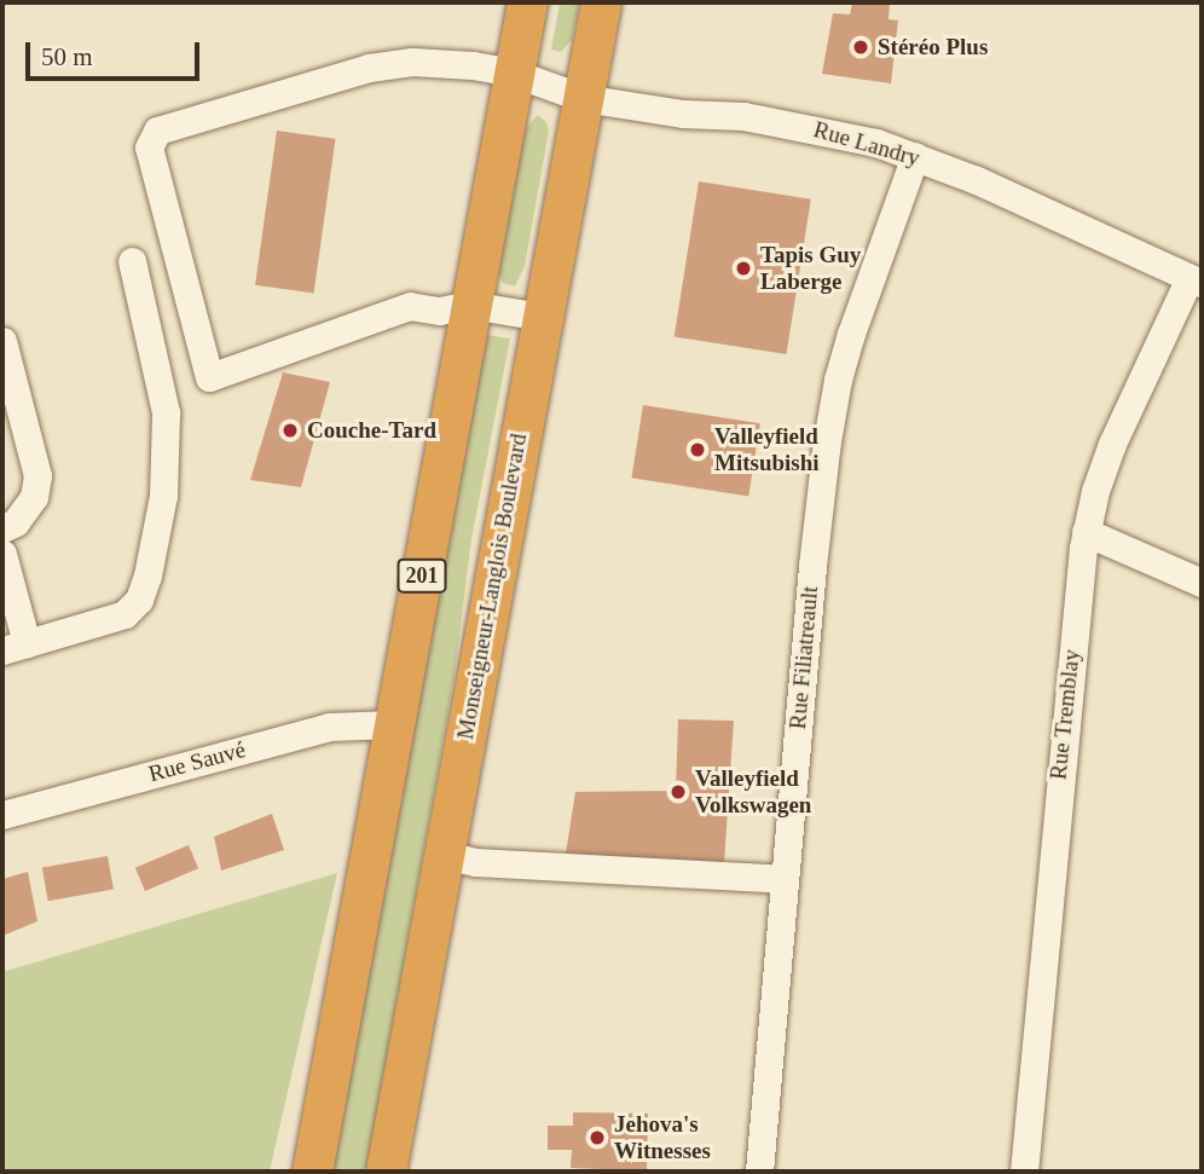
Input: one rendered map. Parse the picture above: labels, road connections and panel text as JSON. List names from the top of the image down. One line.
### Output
{"streets":{"highway":["201","Monseigneur-Langlois Boulevard"],"street":["Rue Landry","Rue Filiatreault","Rue Tremblay","Rue Sauvé"]},"crossings":[["Rue Landry","201"],["Rue Landry","Monseigneur-Langlois Boulevard"],["Rue Landry","Rue Filiatreault"],["Rue Landry","Rue Tremblay"],["201","Rue Sauvé"]],"places":["Stéréo Plus","Tapis Guy Laberge","Couche-Tard","Valleyfield Mitsubishi","Valleyfield Volkswagen","Jehova's Witnesses"],"scale_bar":"50 m"}
